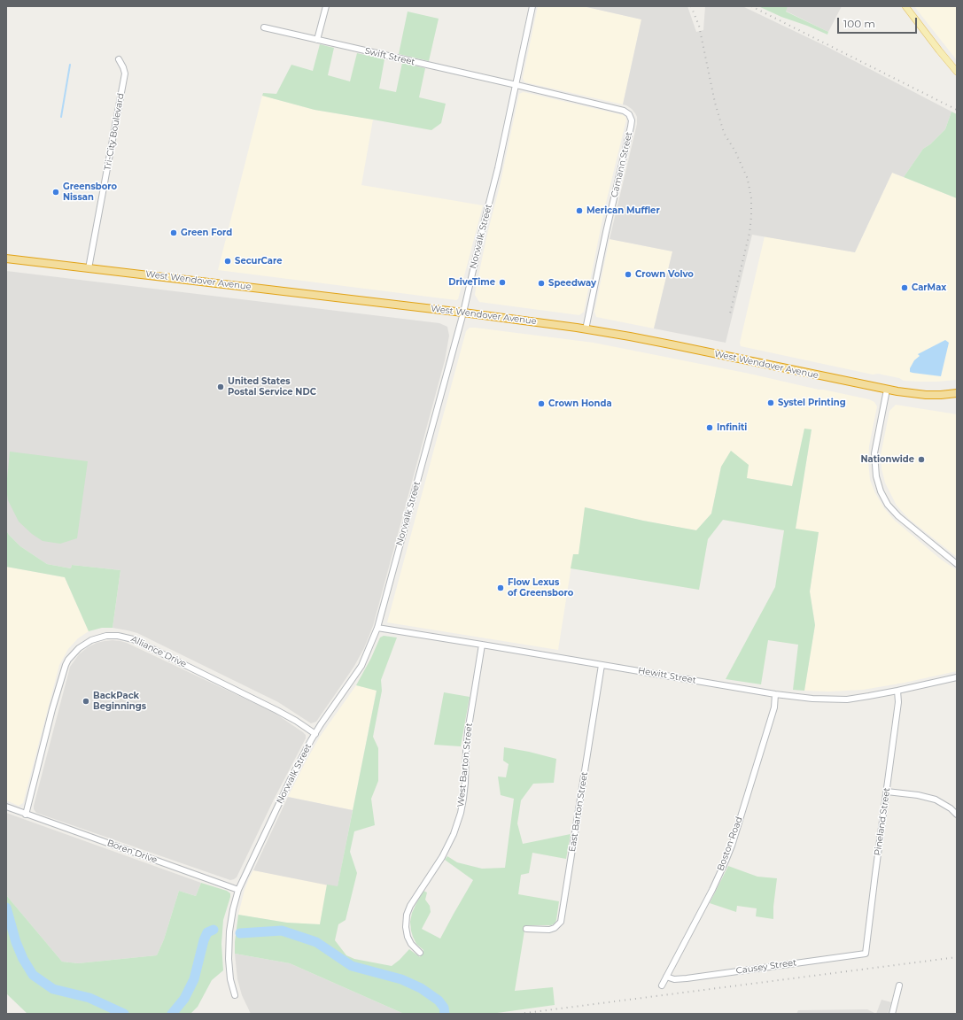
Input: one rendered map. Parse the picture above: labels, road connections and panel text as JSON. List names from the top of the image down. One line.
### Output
{"streets":{"highway":["West Wendover Avenue"],"street":["Swift Street","Tri-City Boulevard","Camann Street","Norwalk Street","Alliance Drive","Hewitt Street","West Barton Street","East Barton Street","Pineland Street","Boston Road","Boren Drive","Causey Street"]},"crossings":[["Swift Street","Camann Street"],["Swift Street","Norwalk Street"],["Tri-City Boulevard","West Wendover Avenue"],["Camann Street","Norwalk Street"],["Camann Street","West Wendover Avenue"],["Norwalk Street","West Wendover Avenue"],["Norwalk Street","Alliance Drive"],["Norwalk Street","Hewitt Street"],["Norwalk Street","Boren Drive"],["Alliance Drive","Boren Drive"],["Hewitt Street","West Barton Street"],["Hewitt Street","East Barton Street"],["Hewitt Street","Pineland Street"],["Hewitt Street","Boston Road"],["Pineland Street","Causey Street"],["Boston Road","Causey Street"]],"places":["Greensboro Nissan","Merican Muffler","Green Ford","SecurCare","Crown Volvo","DriveTime","Speedway","CarMax","United States Postal Service NDC","Systel Printing","Crown Honda","Infiniti","Nationwide","Flow Lexus of Greensboro","BackPack Beginnings"],"scale_bar":"100 m"}
